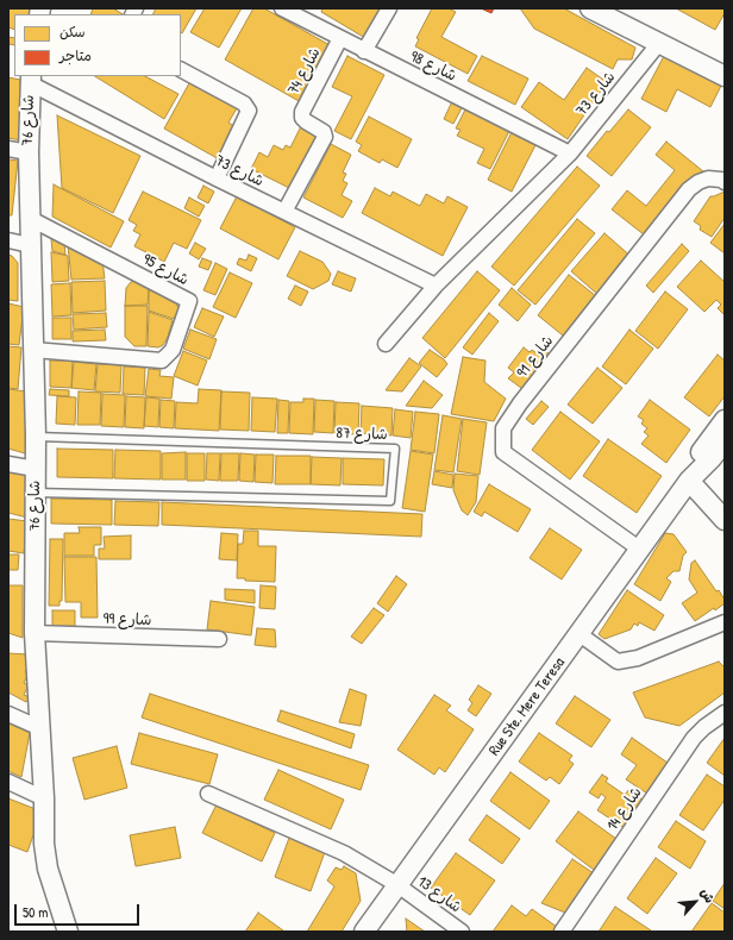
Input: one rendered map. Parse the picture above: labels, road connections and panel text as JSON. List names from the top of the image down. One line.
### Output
{"streets":{"street":["شارع 98","شارع 74","شارع 73","شارع 76","شارع 95","شارع 91","شارع 99","Rue Ste. Mere Teresa","شارع 14","شارع 13"],"lane":["شارع 87"]},"crossings":[["شارع 98","شارع 74"],["شارع 98","شارع 73"],["شارع 74","شارع 73"],["شارع 73","شارع 76"],["شارع 76","شارع 95"],["شارع 76","شارع 87"],["شارع 76","شارع 99"],["شارع 91","Rue Ste. Mere Teresa"],["Rue Ste. Mere Teresa","شارع 13"]],"legend":["سكن","متاجر"],"scale_bar":"50 m","north":"top right"}
